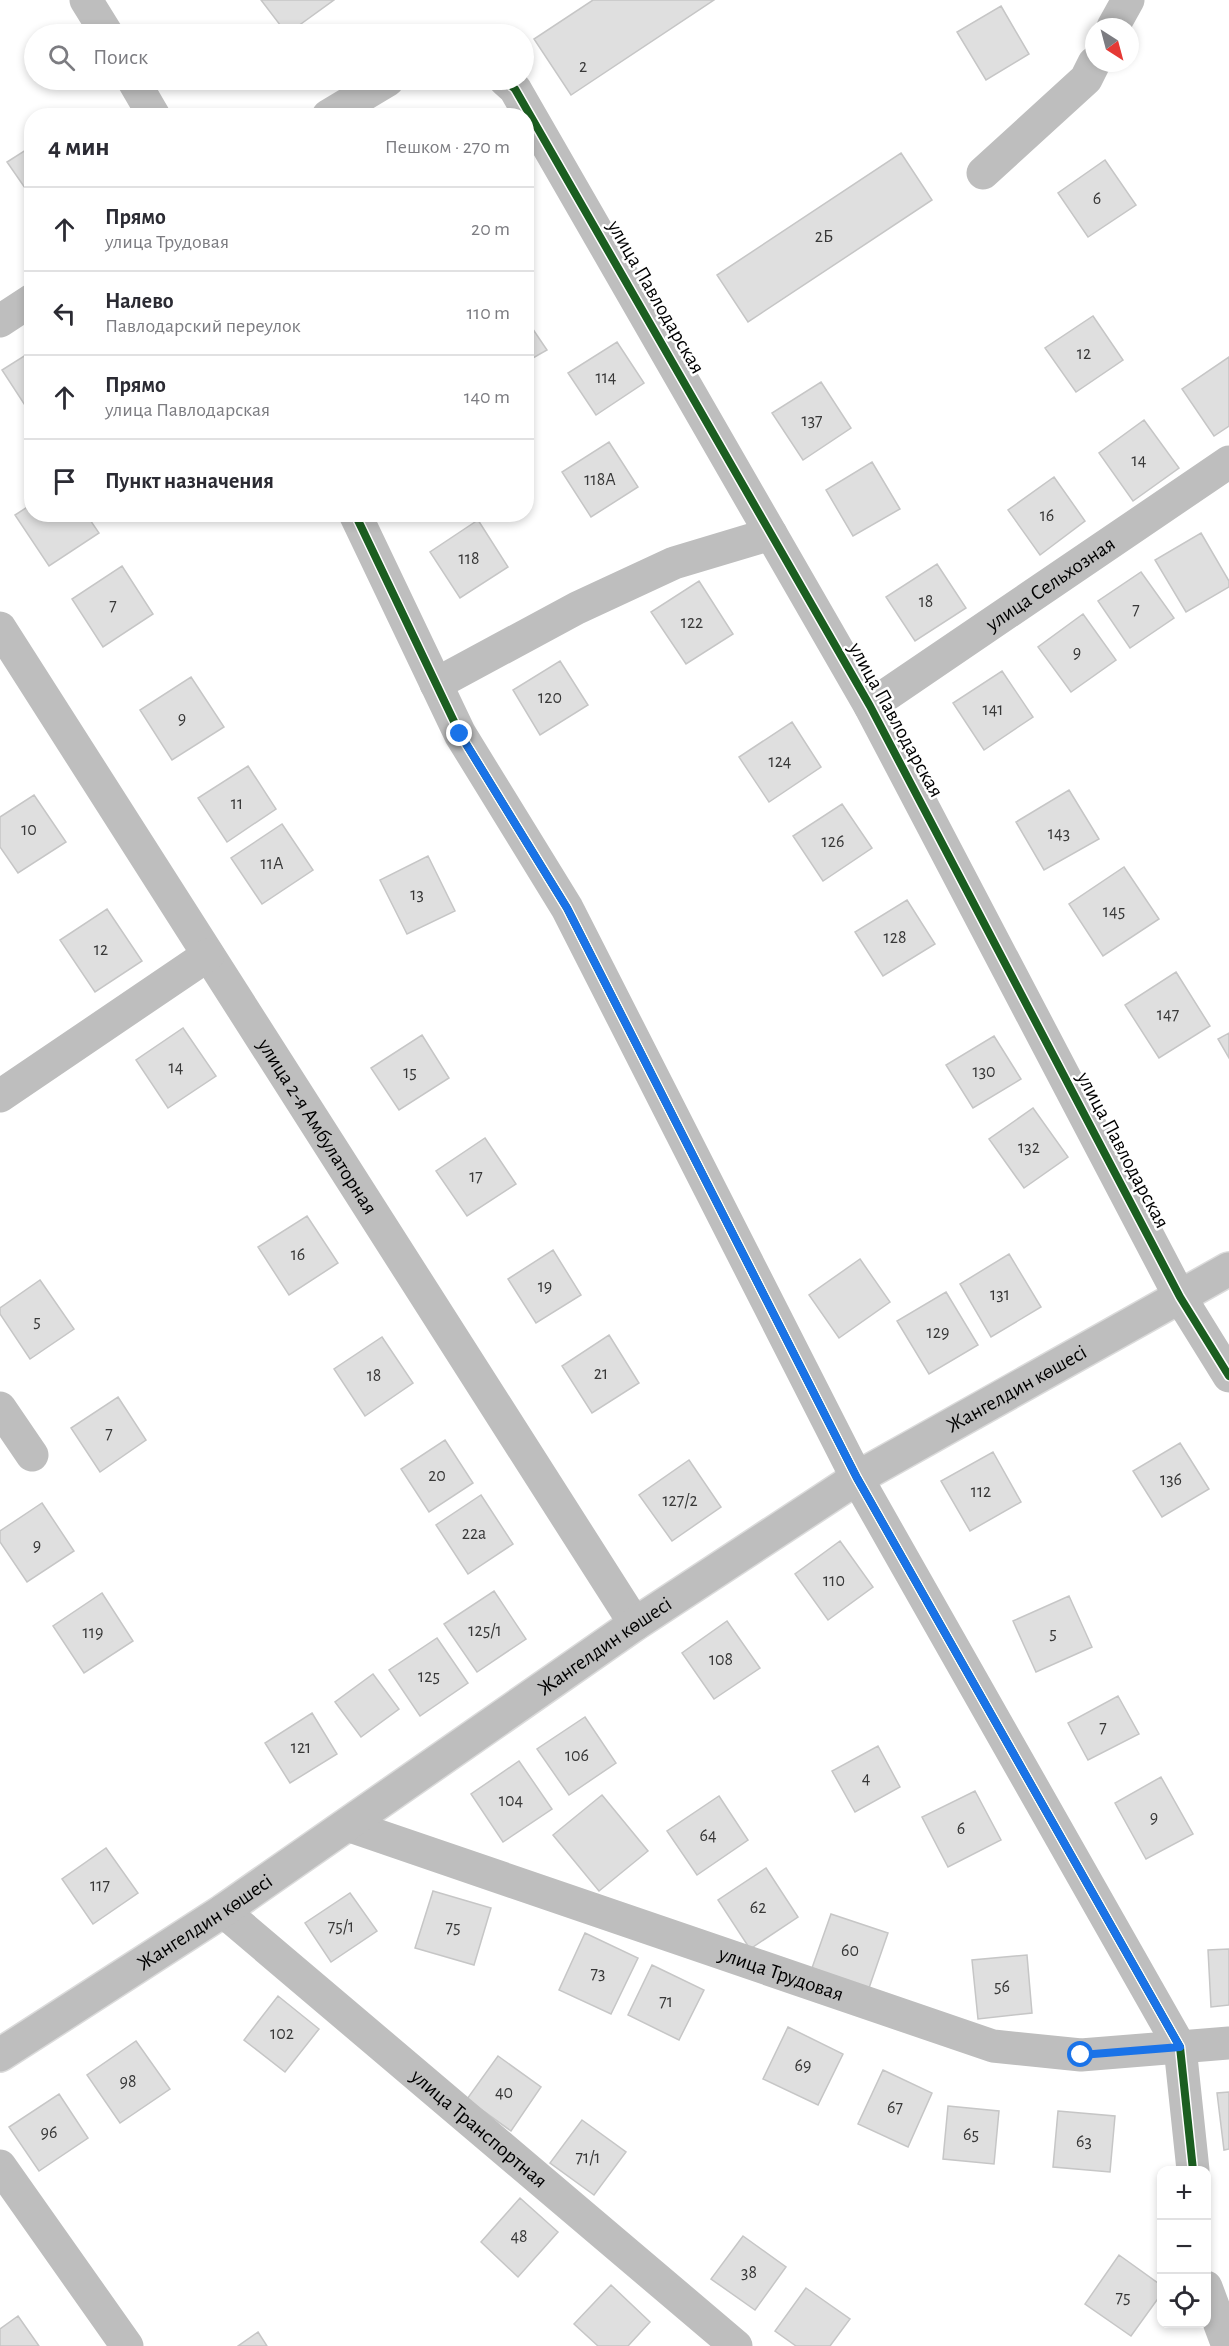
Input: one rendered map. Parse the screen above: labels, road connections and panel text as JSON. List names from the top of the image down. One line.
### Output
{"streets":{"street":["улица Павлодарская","улица Сельхозная","улица 2-я Амбулаторная","Жангелдин көшесі","улица Трудовая","улица Транспортная"]},"crossings":[["улица Павлодарская","улица Сельхозная"],["улица Павлодарская","Жангелдин көшесі"],["улица 2-я Амбулаторная","Жангелдин көшесі"],["Жангелдин көшесі","улица Трудовая"],["Жангелдин көшесі","улица Транспортная"]],"house_numbers":["2","6","2Б","12","114","137","14","118А","16","118","18","7","7","122","9","120","141","9","124","11","10","143","126","11А","13","145","128","12","147","14","130","15","132","17","16","19","131","5","129","21","18","7","20","136","112","127/2","22а","9","110","125/1","119","5","108","125","7","121","106","4","104","9","6","64","117","62","75/1","75","60","73","56","71","102","69","98","40","67","96","65","63","71/1","48","38","75"],"north":"bottom right","page":{"search":"Поиск","heading":["4 мин","Пешком · 270 m"],"list":[["Прямо","улица Трудовая","20 m"],["Налево","Павлодарский переулок","110 m"],["Прямо","улица Павлодарская","140 m"],"Пункт назначения"],"map_buttons":["+","−"]}}
